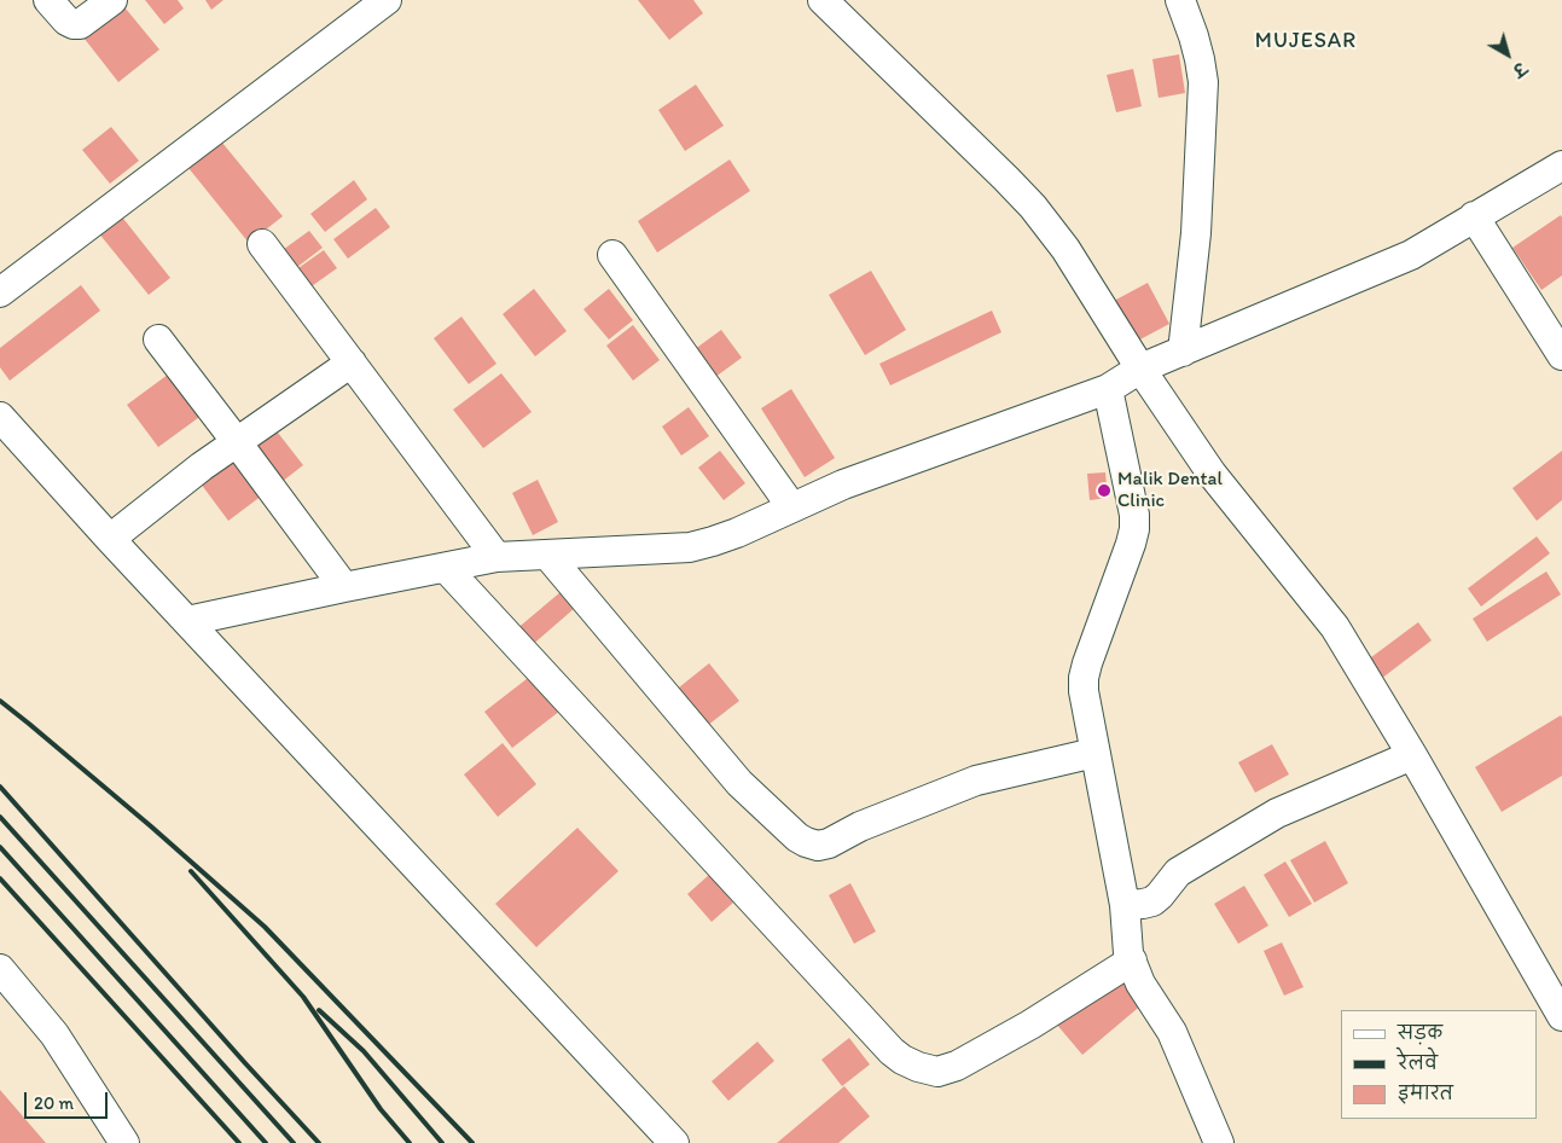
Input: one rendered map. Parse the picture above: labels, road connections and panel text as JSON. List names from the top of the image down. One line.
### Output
{"districts":["MUJESAR"],"places":["Malik Dental Clinic"],"legend":["सड़क","रेलवे","इमारत"],"scale_bar":"20 m","north":"bottom right"}
